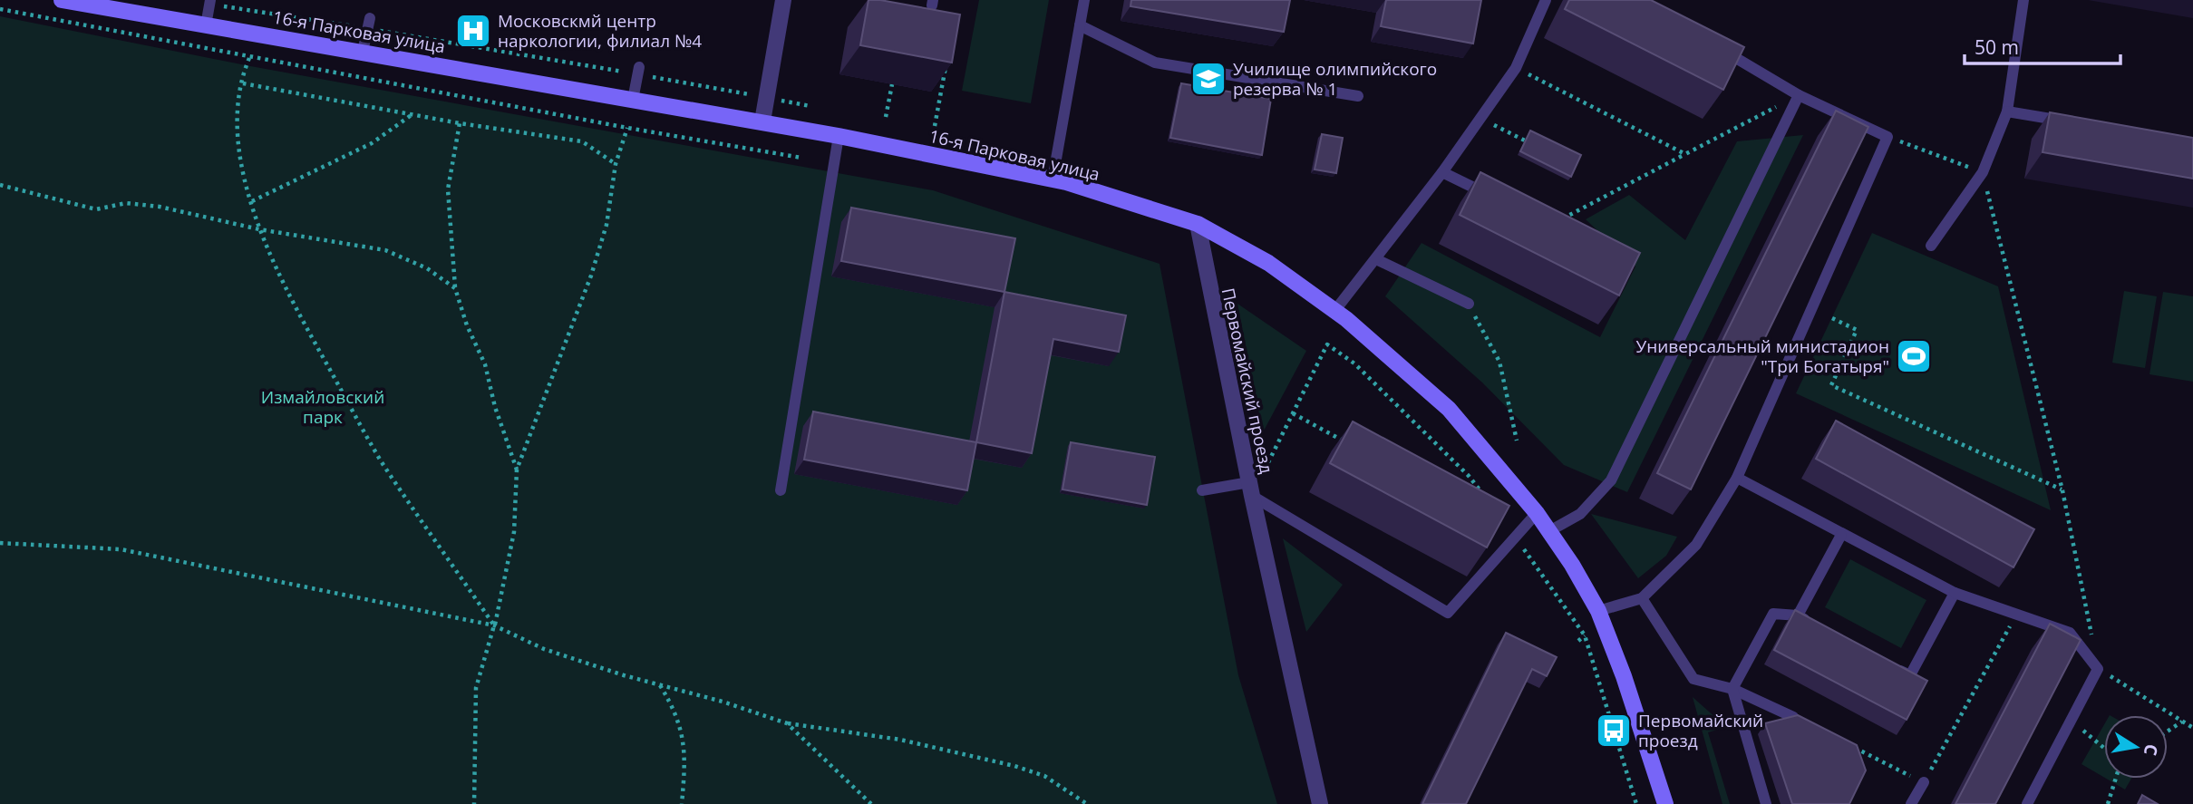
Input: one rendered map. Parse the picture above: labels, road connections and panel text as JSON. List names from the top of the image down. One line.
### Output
{"streets":{"main road":["16-я Парковая улица"],"street":["Первомайский проезд"]},"crossings":[["16-я Парковая улица","Первомайский проезд"]],"parks":["Измайловский парк"],"places":{"hospital":["Московскмй центр наркологии, филиал №4"],"school or university":["Училище олимпийского резерва № 1"],"sports":["Универсальный министадион \"Три Богатыря\""],"bus stop":["Первомайский проезд"]},"scale_bar":"50 m","north":"right"}
